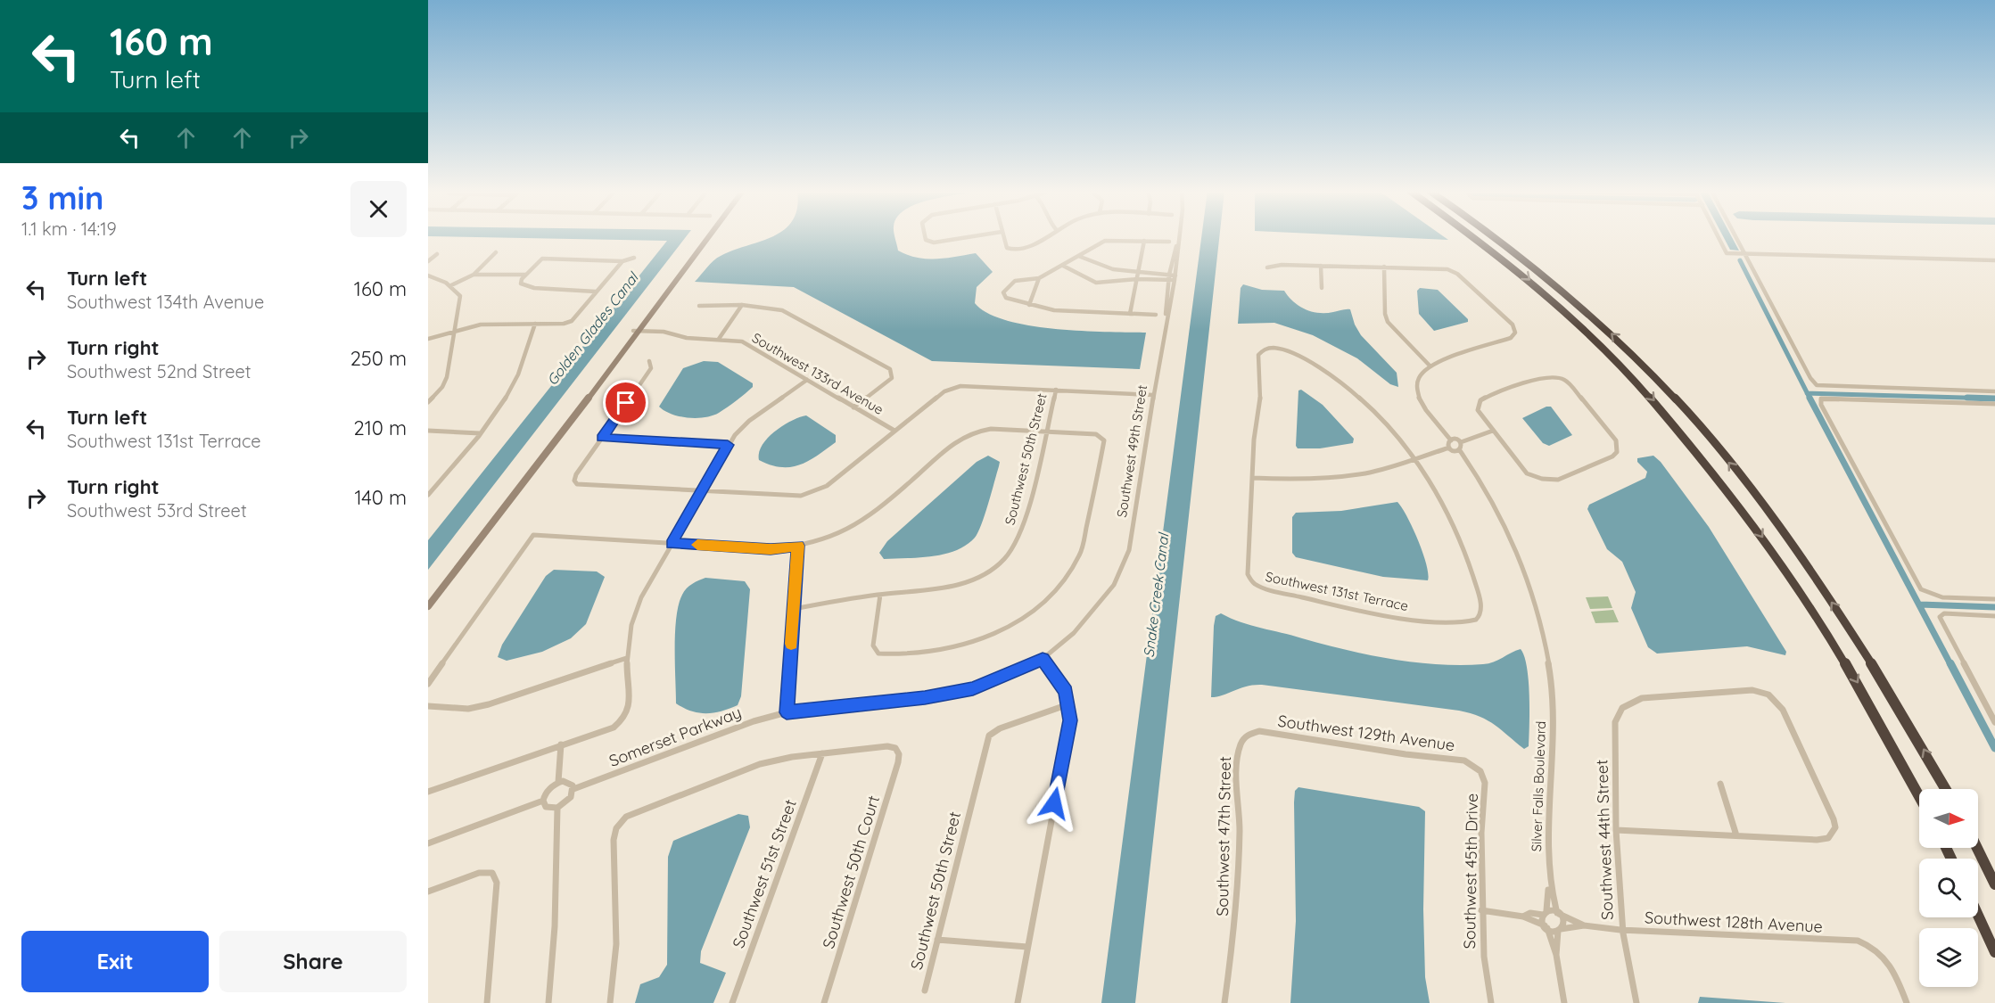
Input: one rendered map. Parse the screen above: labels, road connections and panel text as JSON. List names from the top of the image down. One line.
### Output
{"streets":{"street":["Southwest 133rd Avenue","Southwest 49th Street","Southwest 50th Street","Southwest 131st Terrace","Southwest 129th Avenue","Somerset Parkway","Silver Falls Boulevard","Southwest 47th Street","Southwest 44th Street","Southwest 45th Drive","Southwest 50th Court","Southwest 51st Street","Southwest 128th Avenue"]},"crossings":[["Southwest 49th Street","Somerset Parkway"],["Southwest 129th Avenue","Southwest 47th Street"],["Southwest 129th Avenue","Southwest 45th Drive"],["Silver Falls Boulevard","Southwest 128th Avenue"],["Southwest 44th Street","Southwest 128th Avenue"],["Southwest 50th Court","Southwest 51st Street"]],"water":["Golden Glades Canal","Snake Creek Canal"],"north":"right","page":{"turn":["160 m","Turn left"],"heading":["3 min","1.1 km · 14:19"],"list":[{"name":"Turn left","note":"Southwest 134th Avenue","value":"160 m"},{"name":"Turn right","note":"Southwest 52nd Street","value":"250 m"},{"name":"Turn left","note":"Southwest 131st Terrace","value":"210 m"},{"name":"Turn right","note":"Southwest 53rd Street","value":"140 m"}],"buttons":["Exit","Share"]}}
